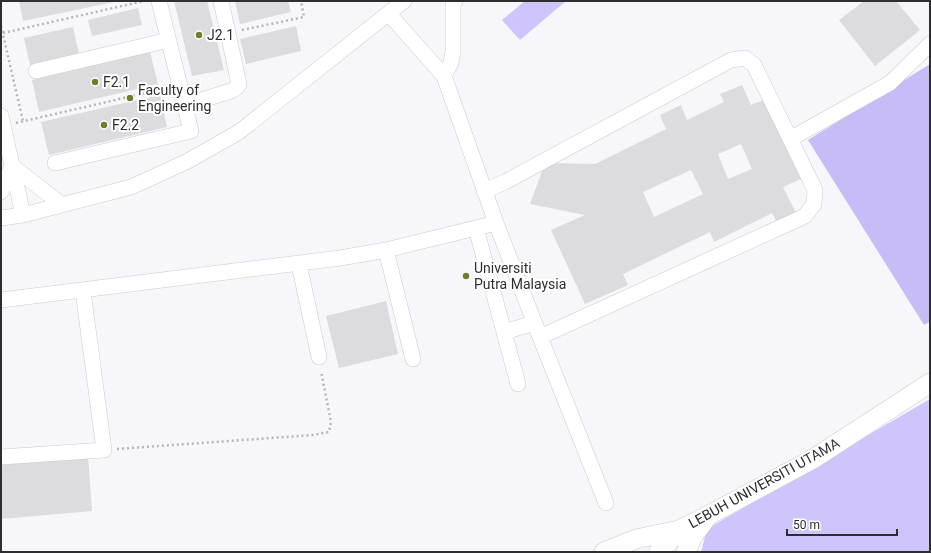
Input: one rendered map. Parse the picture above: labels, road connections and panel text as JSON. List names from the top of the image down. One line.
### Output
{"streets":{"main road":["LEBUH UNIVERSITI UTAMA"]},"places":["J2.1","F2.1","Faculty of Engineering","F2.2","Universiti Putra Malaysia"],"scale_bar":"50 m"}
